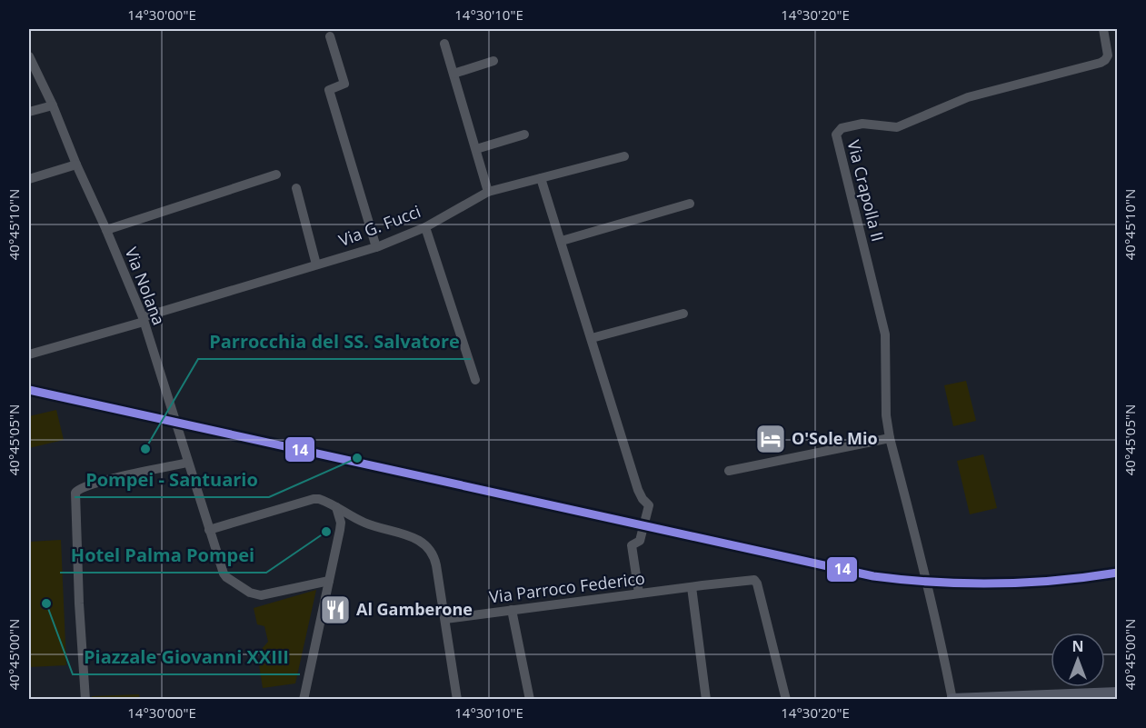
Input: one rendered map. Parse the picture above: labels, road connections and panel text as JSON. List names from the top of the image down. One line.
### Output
{"streets":{"street":["Via Crapolla II","Via G. Fucci","Via Nolana","Via Parroco Federico"]},"crossings":[["Via G. Fucci","Via Nolana"]],"places":{"hotel":["O'Sole Mio"],"other":["Parrocchia del SS. Salvatore","Pompei - Santuario","Hotel Palma Pompei","Piazzale Giovanni XXIII"],"restaurant":["Al Gamberone"]},"lines":["transit line 14"],"north":"top","coordinates":["14°30'00\"E","14°30'10\"E","14°30'20\"E","40°45'10\"N","40°45'05\"N","40°45'00\"N"]}
